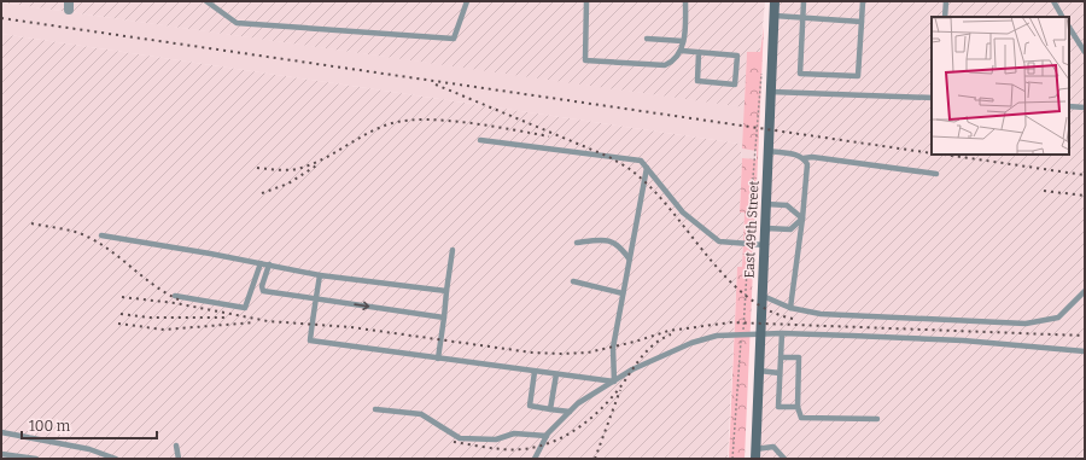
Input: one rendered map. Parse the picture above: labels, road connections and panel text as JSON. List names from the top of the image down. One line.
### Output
{"streets":{"street":["East 49th Street"]},"scale_bar":"100 m"}
